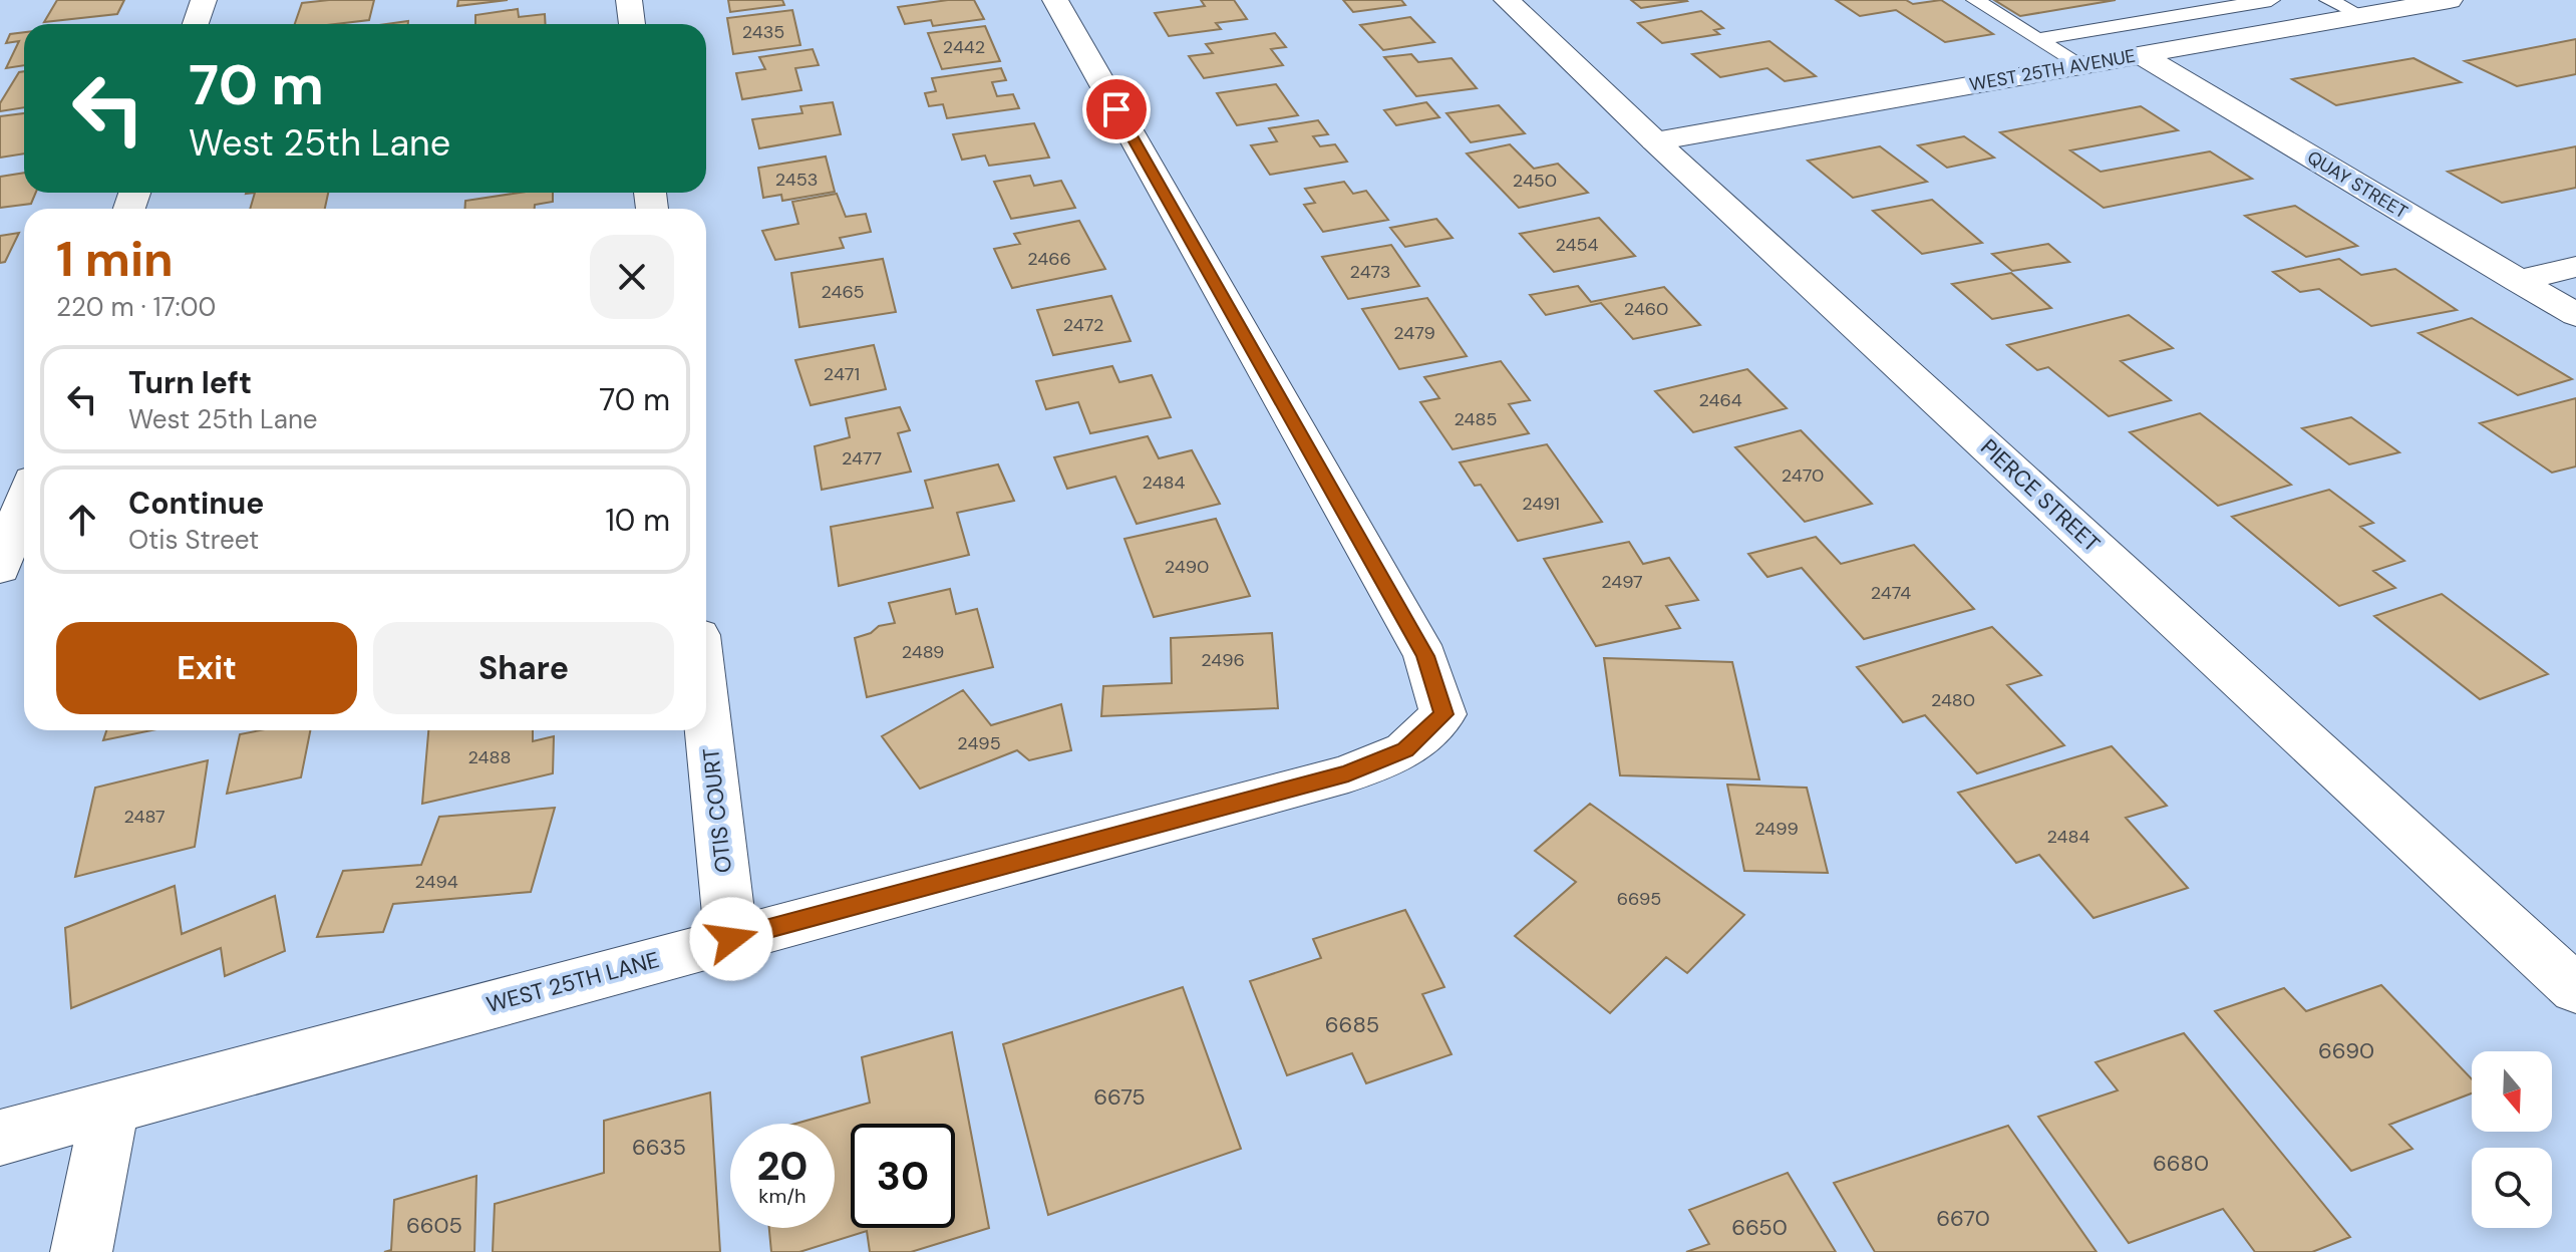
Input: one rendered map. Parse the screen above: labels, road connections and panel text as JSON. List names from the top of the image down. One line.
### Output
{"streets":{"street":["WEST 25TH AVENUE","QUAY STREET","PIERCE STREET","OTIS COURT","WEST 25TH LANE"]},"crossings":[["WEST 25TH AVENUE","QUAY STREET"],["WEST 25TH AVENUE","PIERCE STREET"],["OTIS COURT","WEST 25TH LANE"]],"house_numbers":["2435","2442","2453","2450","2454","2466","2473","2465","2460","2472","2479","2471","2464","2485","2477","2470","2484","2491","2490","2497","2474","2489","2496","2480","2495","2488","2487","2499","2484","2494","6695","6685","6690","6675","6635","6680","6670","6605","6650"],"north":"bottom","page":{"turn":["70 m","West 25th Lane"],"heading":["1 min","220 m · 17:00"],"list":[{"name":"Turn left","note":"West 25th Lane","value":"70 m"},{"name":"Continue","note":"Otis Street","value":"10 m"}],"buttons":["Exit","Share"],"speed":"20 km/h","limit":"30"}}
